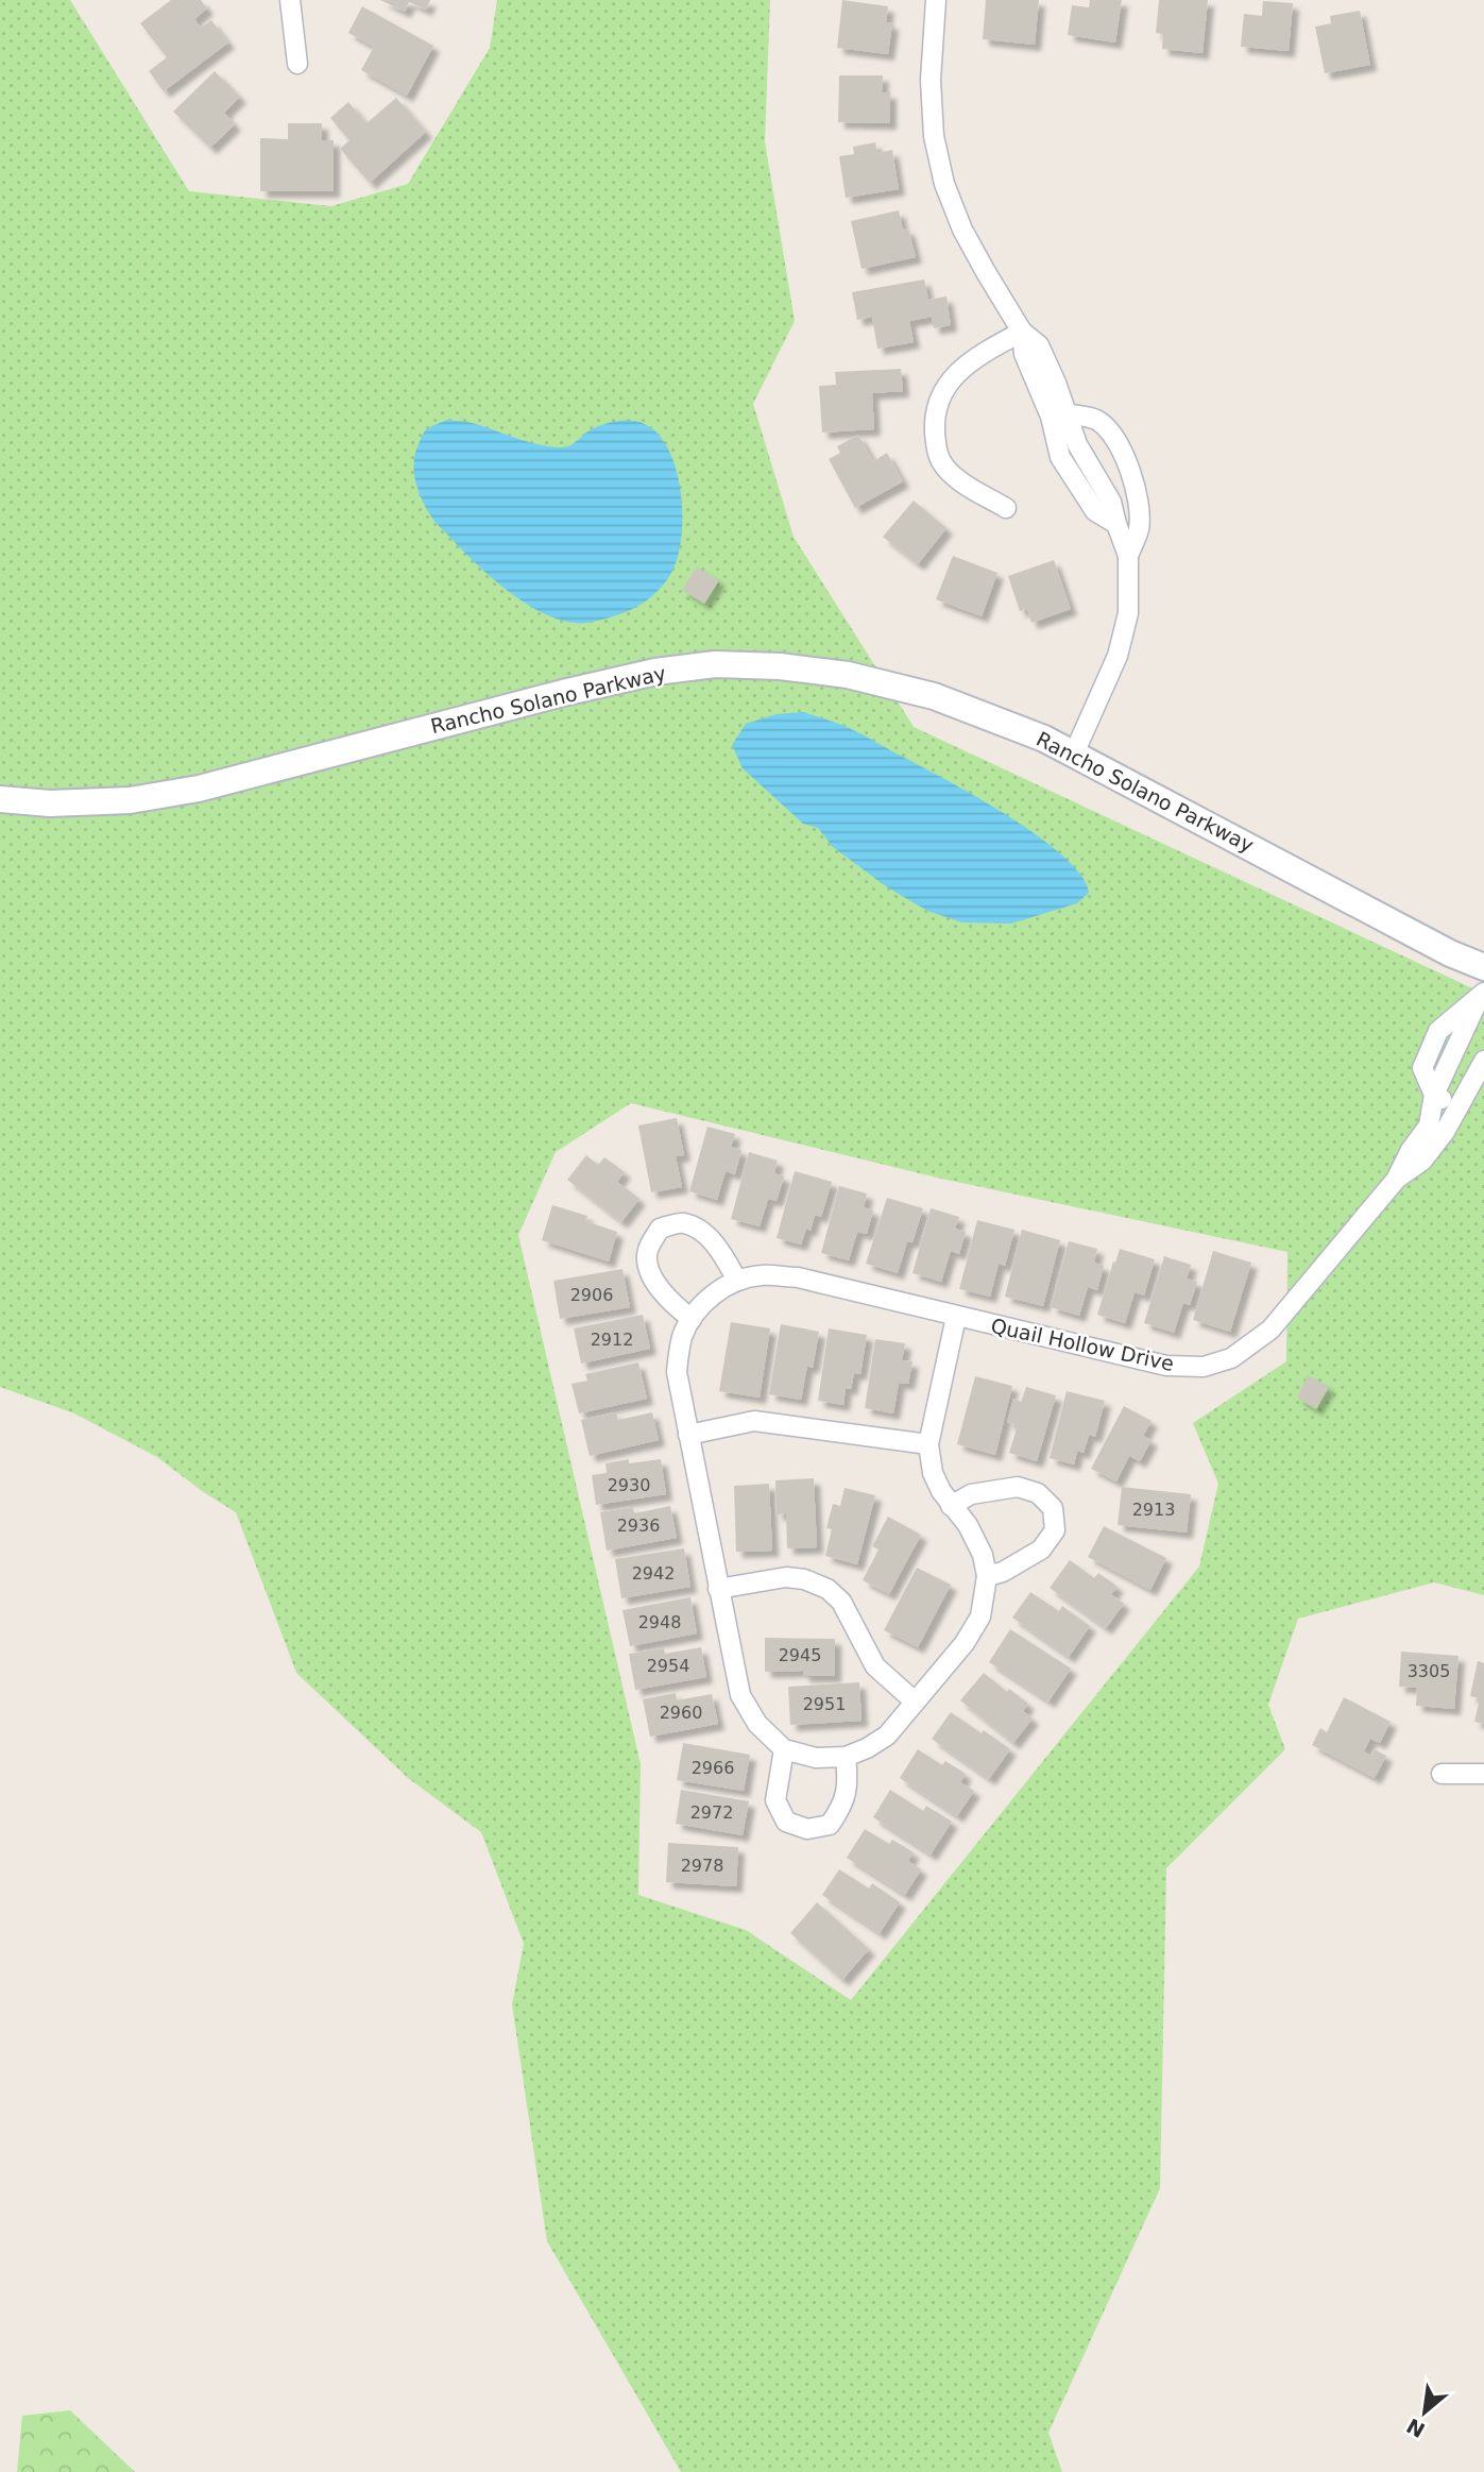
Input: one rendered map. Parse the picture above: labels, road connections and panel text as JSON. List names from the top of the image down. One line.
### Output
{"streets":{"street":["Rancho Solano Parkway","Quail Hollow Drive"]},"house_numbers":["2906","2912","2930","2913","2936","2942","2948","2945","2954","3305","2951","2960","2966","2972","2978"],"north":"bottom left"}
